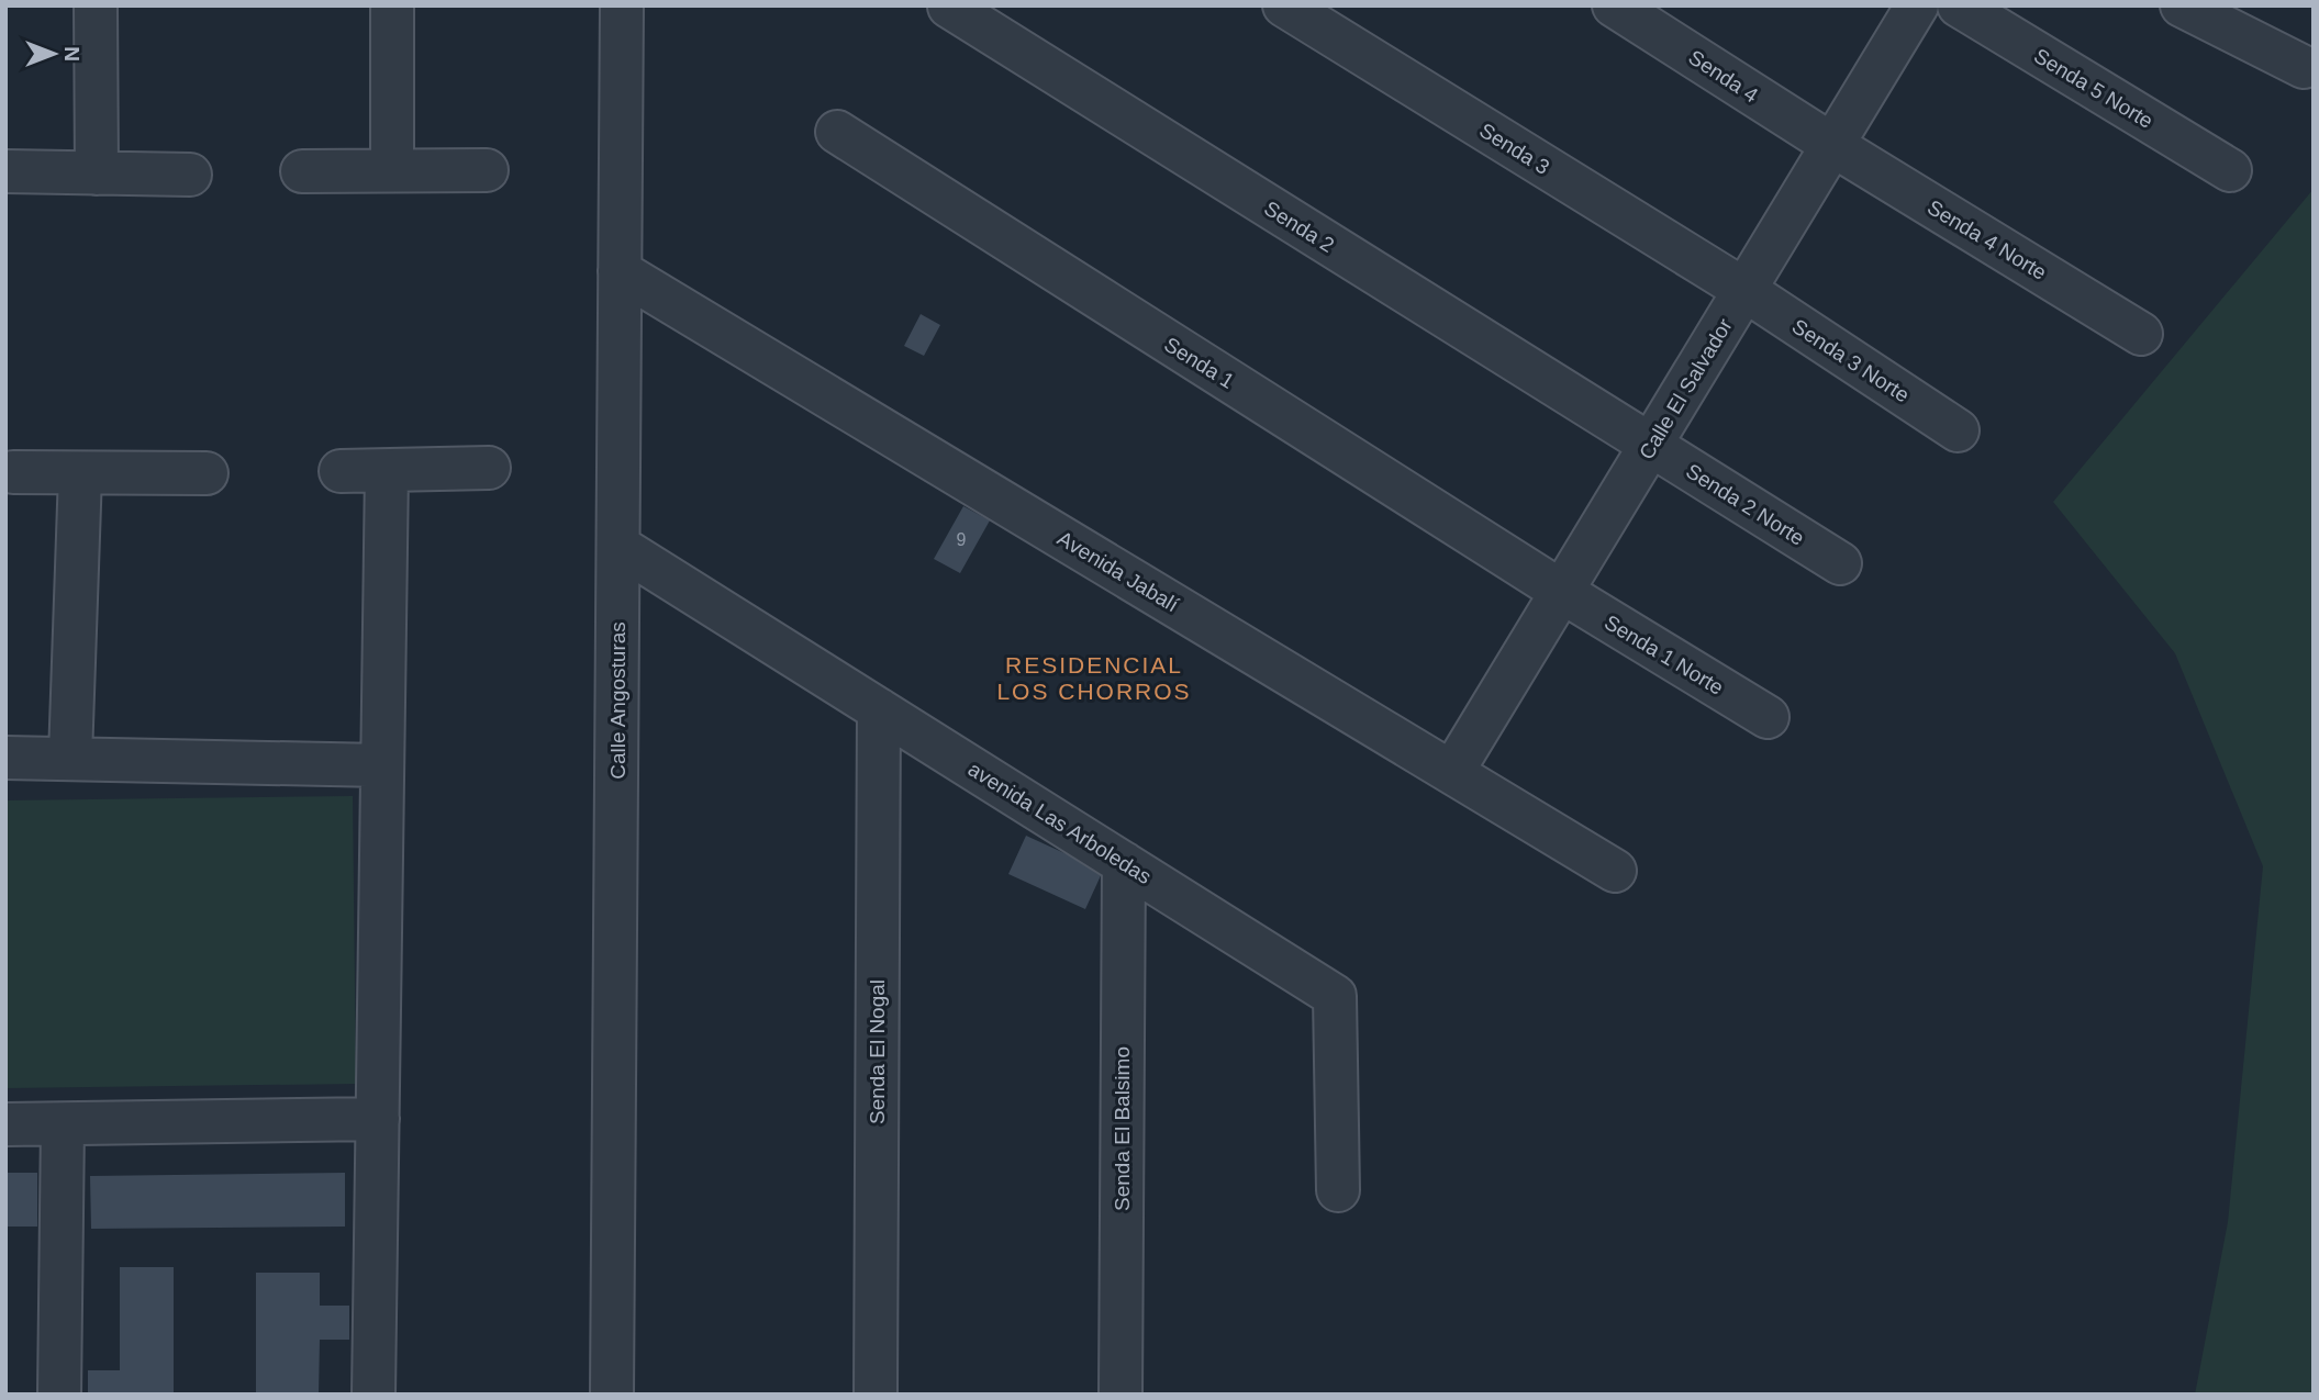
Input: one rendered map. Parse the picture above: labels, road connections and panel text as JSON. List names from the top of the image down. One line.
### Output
{"streets":{"street":["Senda 4","Senda 5 Norte","Senda 3","Senda 2","Senda 4 Norte","Senda 3 Norte","Senda 1","Calle El Salvador","Senda 2 Norte","Avenida Jabalí","Senda 1 Norte","Calle Angosturas","avenida Las Arboledas","Senda El Nogal","Senda El Balsimo"]},"crossings":[["Senda 4","Senda 4 Norte"],["Senda 4","Calle El Salvador"],["Senda 3","Senda 3 Norte"],["Senda 3","Calle El Salvador"],["Senda 2","Calle El Salvador"],["Senda 2","Senda 2 Norte"],["Senda 4 Norte","Calle El Salvador"],["Senda 3 Norte","Calle El Salvador"],["Senda 1","Calle El Salvador"],["Senda 1","Senda 1 Norte"],["Calle El Salvador","Senda 2 Norte"],["Calle El Salvador","Avenida Jabalí"],["Calle El Salvador","Senda 1 Norte"],["Avenida Jabalí","Calle Angosturas"],["Calle Angosturas","avenida Las Arboledas"],["avenida Las Arboledas","Senda El Nogal"],["avenida Las Arboledas","Senda El Balsimo"]],"districts":["RESIDENCIAL LOS CHORROS"],"house_numbers":["9"],"north":"right"}
